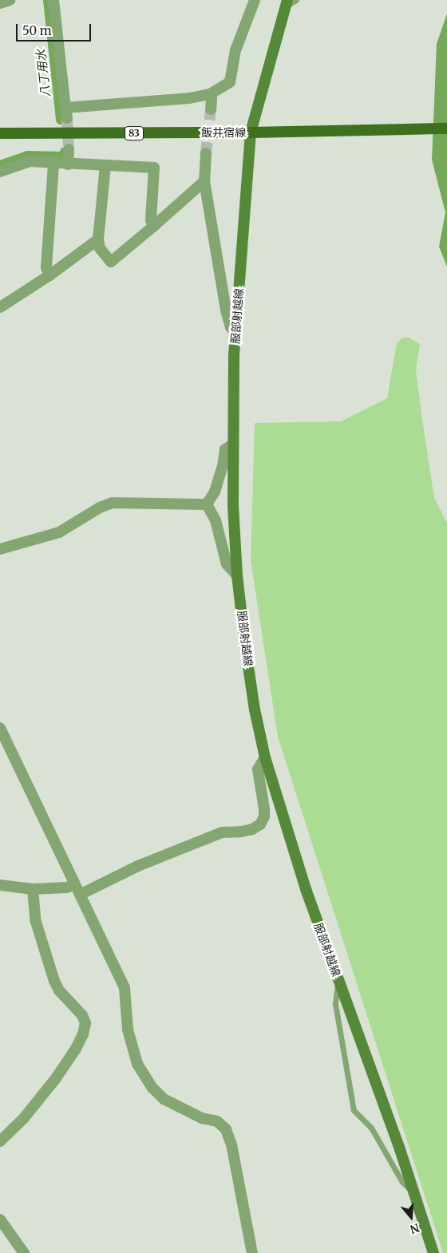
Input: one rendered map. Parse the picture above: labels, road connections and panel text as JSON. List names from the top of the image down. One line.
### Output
{"streets":{"main road":["飯井宿線","83","服部射越線"]},"crossings":[["飯井宿線","服部射越線"]],"water":["八丁用水"],"scale_bar":"50 m","north":"bottom"}
